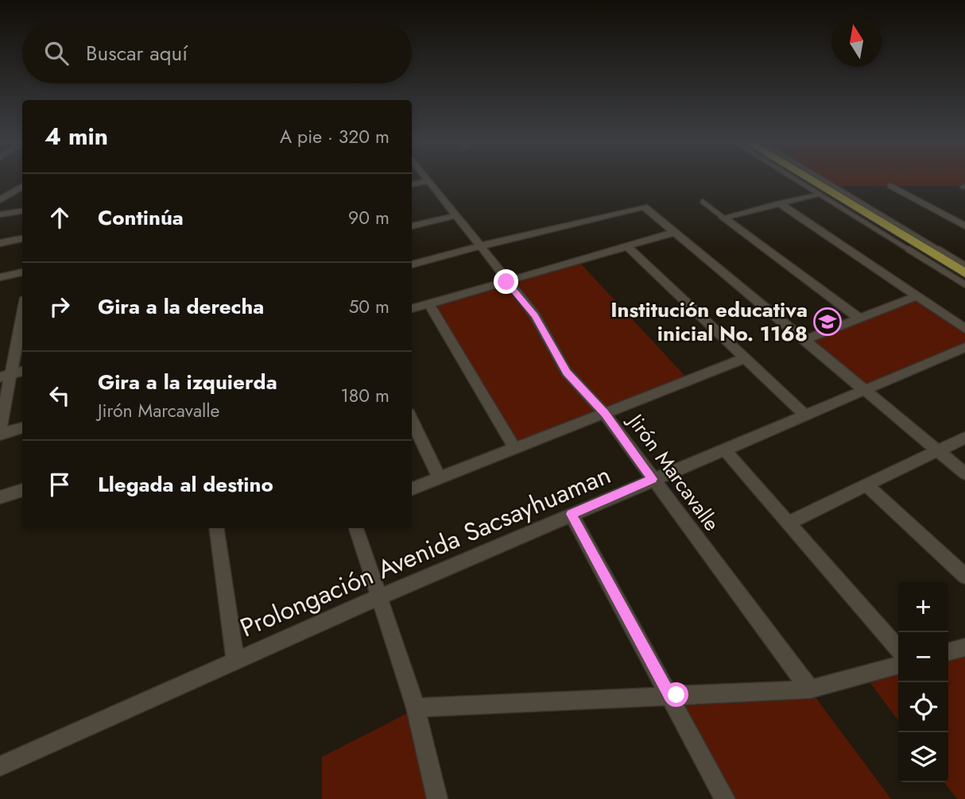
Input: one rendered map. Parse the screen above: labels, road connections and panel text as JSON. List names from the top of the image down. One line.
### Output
{"streets":{"street":["Jirón Marcavalle","Prolongación Avenida Sacsayhuaman"]},"crossings":[["Jirón Marcavalle","Prolongación Avenida Sacsayhuaman"]],"places":{"school or university":["Institución educativa inicial No. 1168"]},"north":"top","page":{"search":"Buscar aquí","heading":["4 min","A pie · 320 m"],"list":[["Continúa","90 m"],["Gira a la derecha","50 m"],["Gira a la izquierda","Jirón Marcavalle","180 m"],"Llegada al destino"],"map_buttons":["+","−"]}}
